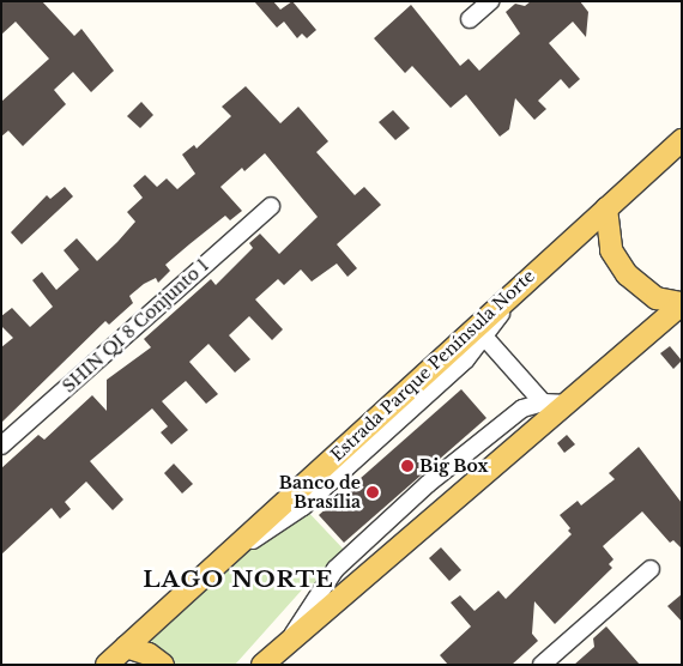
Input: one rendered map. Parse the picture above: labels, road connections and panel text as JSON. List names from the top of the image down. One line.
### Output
{"streets":{"main road":["Estrada Parque Península Norte"],"street":["SHIN QI 8 Conjunto 1"]},"districts":["LAGO NORTE"],"places":["Big Box","Banco de Brasília"]}
